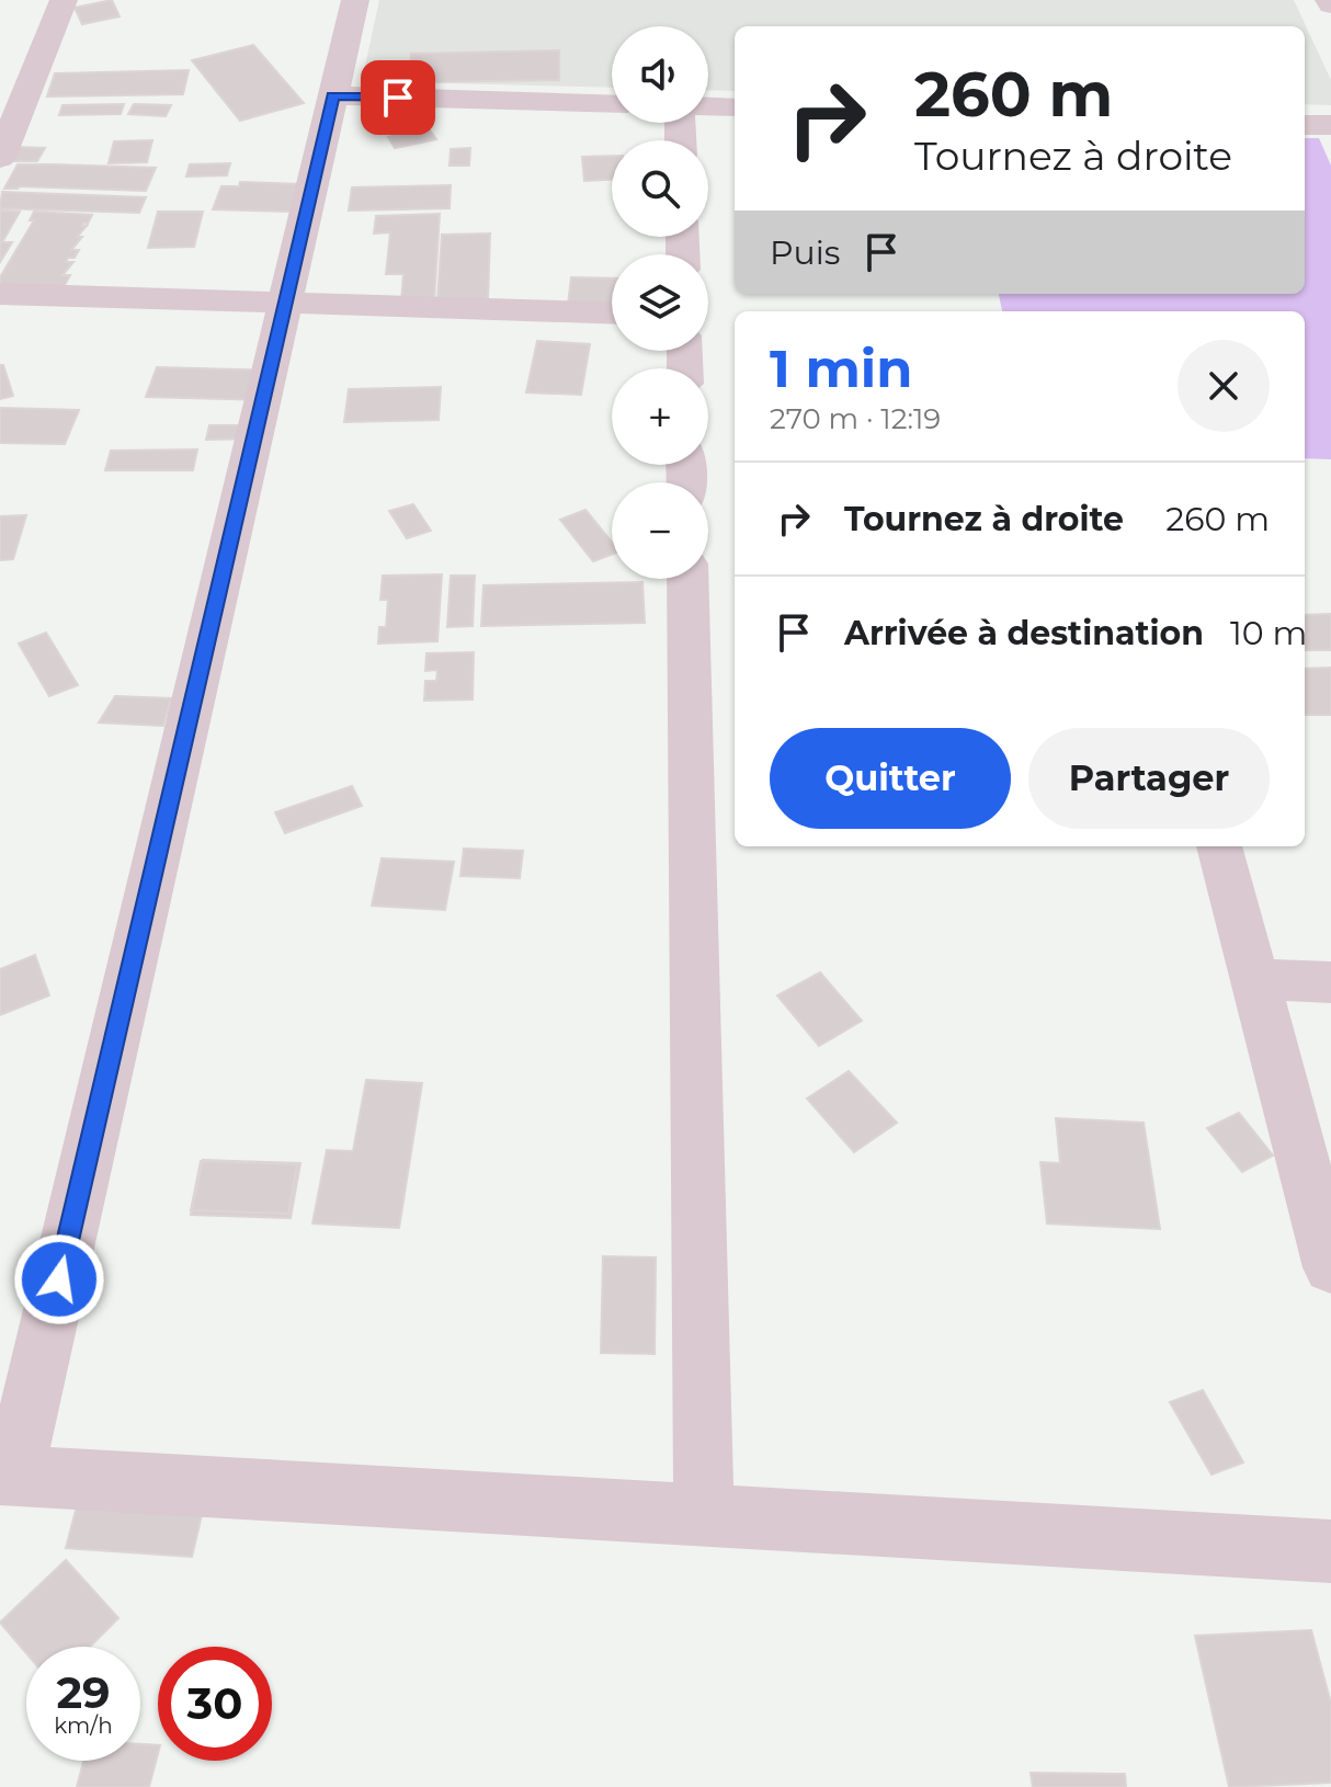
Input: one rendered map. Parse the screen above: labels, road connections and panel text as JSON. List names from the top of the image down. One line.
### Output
{"page":{"map_buttons":["+","−"],"turn":["260 m","Tournez à droite"],"then":"Puis","heading":["1 min","270 m · 12:19"],"list":[{"name":"Tournez à droite","value":"260 m"},{"name":"Arrivée à destination","value":"10 m"}],"buttons":["Quitter","Partager"],"speed":"29 km/h","limit":"30"}}
